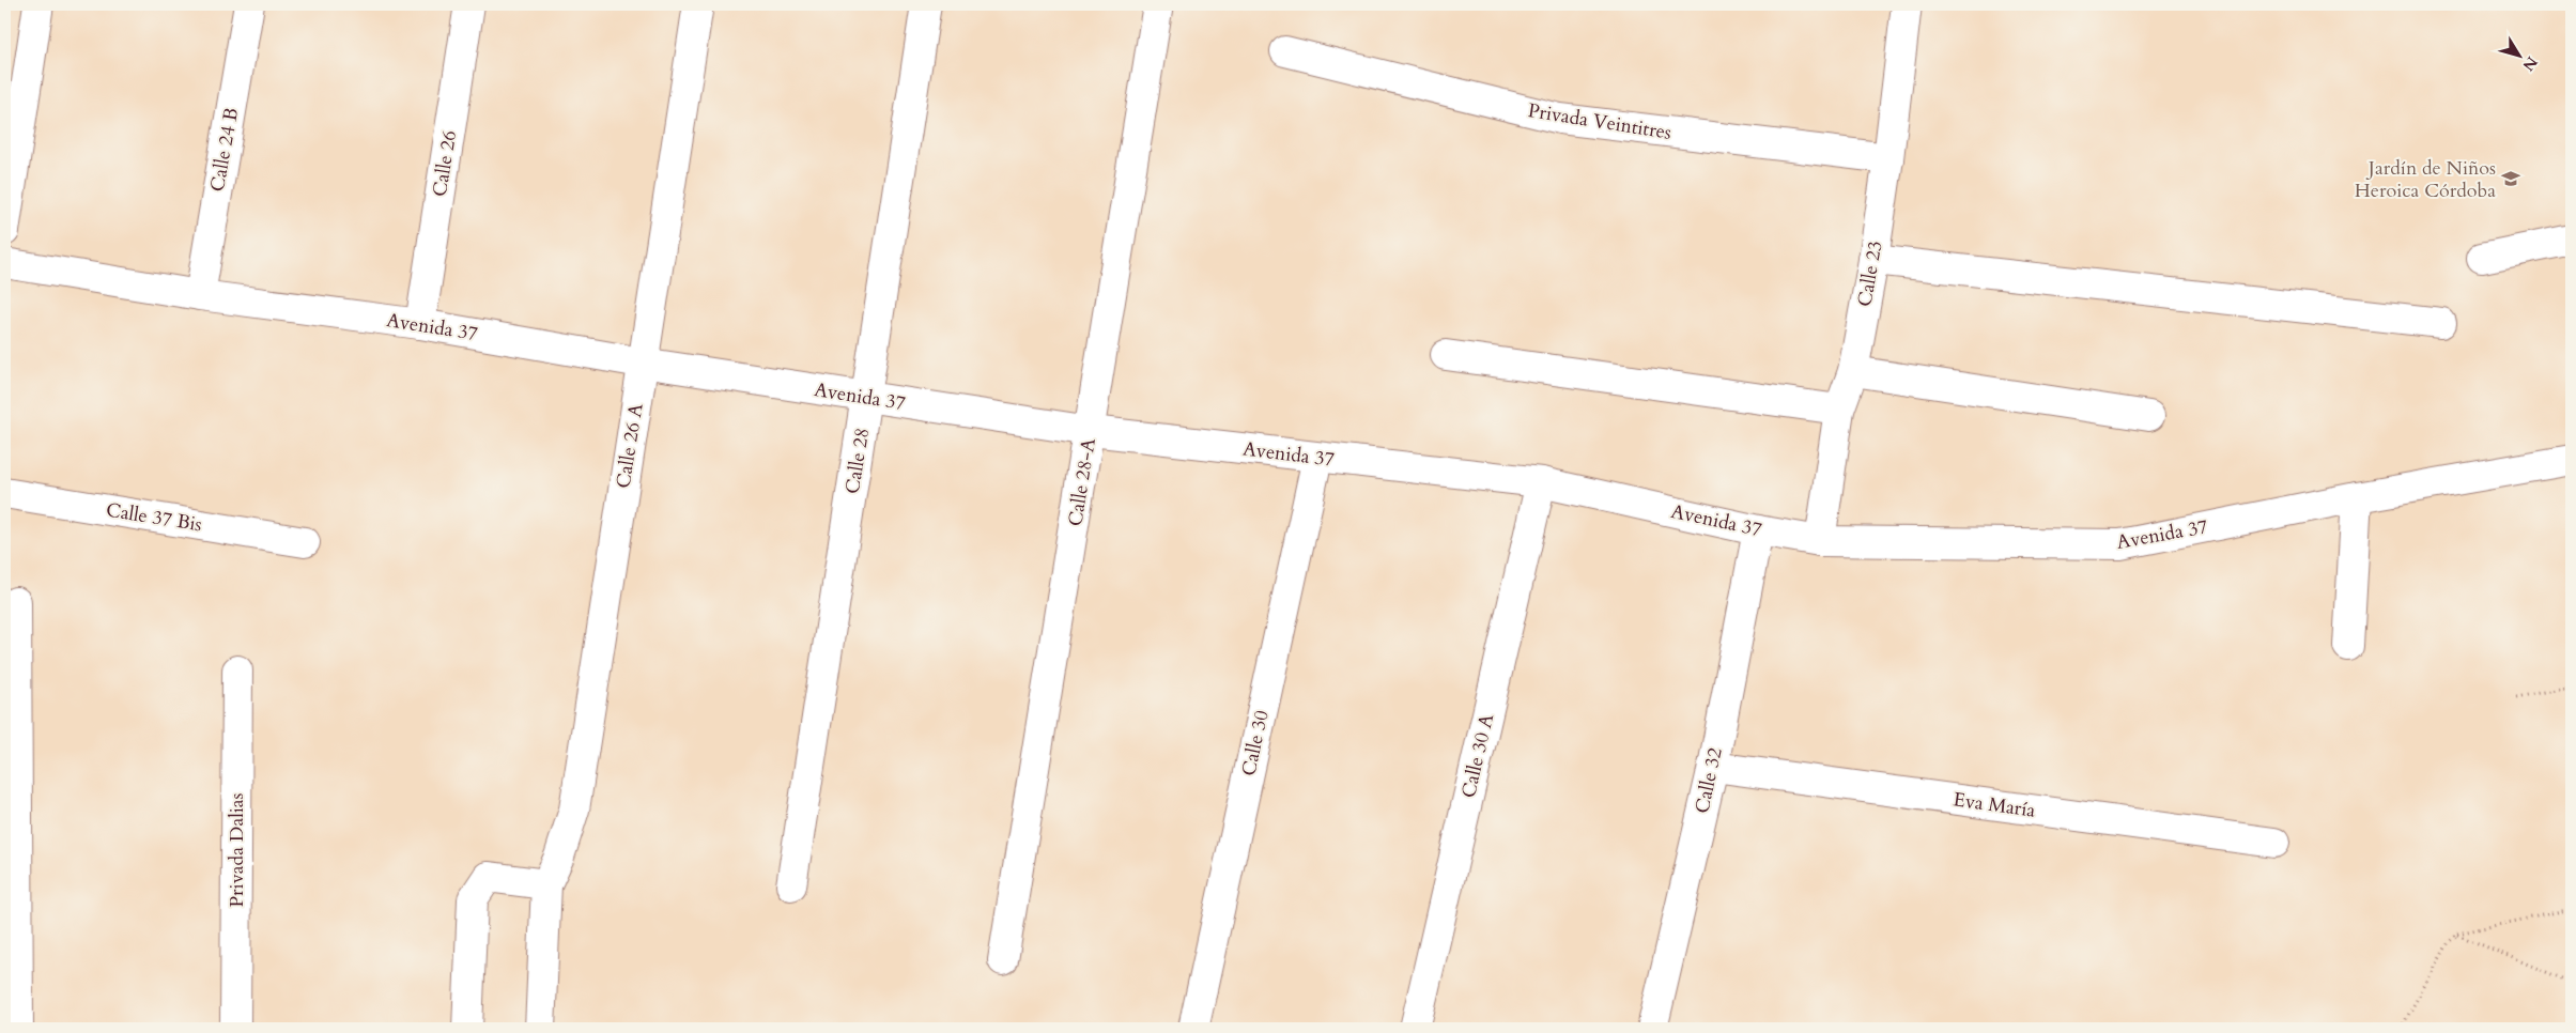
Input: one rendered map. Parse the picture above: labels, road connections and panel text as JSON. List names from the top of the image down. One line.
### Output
{"streets":{"street":["Privada Veintitres","Calle 24 B","Calle 26","Calle 23","Avenida 37","Calle 26 A","Calle 28","Calle 28-A","Calle 37 Bis","Calle 30","Calle 30 A","Calle 32","Eva María","Privada Dalias"]},"crossings":[["Privada Veintitres","Calle 23"],["Calle 24 B","Avenida 37"],["Calle 26","Avenida 37"],["Calle 23","Avenida 37"],["Avenida 37","Calle 26 A"],["Avenida 37","Calle 28"],["Avenida 37","Calle 28-A"],["Avenida 37","Calle 30"],["Avenida 37","Calle 30 A"],["Avenida 37","Calle 32"],["Calle 32","Eva María"]],"places":{"school or university":["Jardín de Niños Heroica Córdoba"]},"north":"bottom right"}
